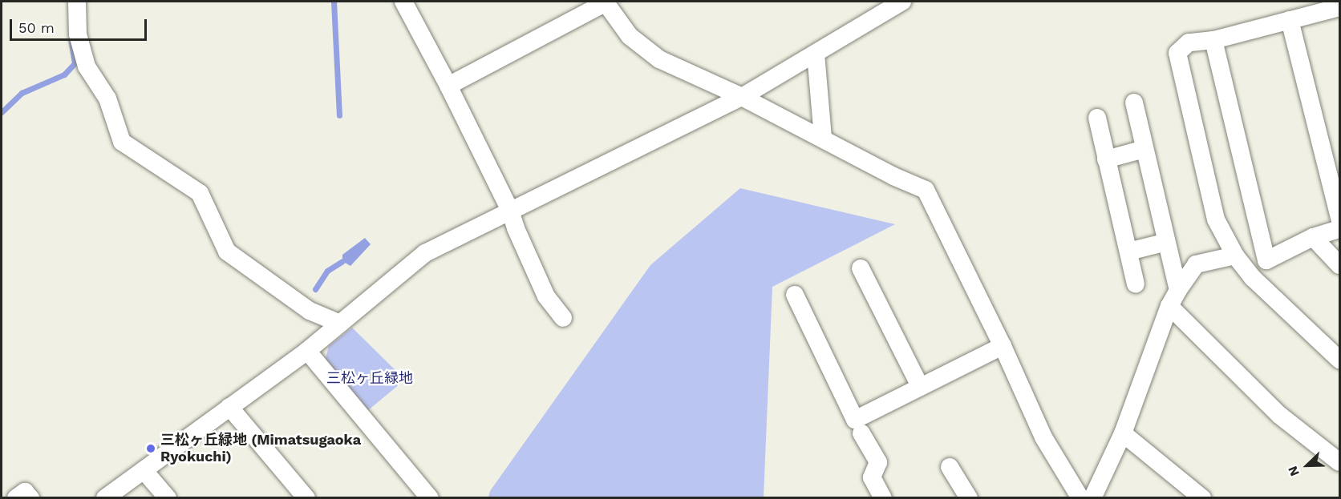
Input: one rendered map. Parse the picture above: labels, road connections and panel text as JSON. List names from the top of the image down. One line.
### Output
{"parks":["三松ヶ丘緑地"],"places":["三松ヶ丘緑地 (Mimatsugaoka Ryokuchi)"],"scale_bar":"50 m","north":"bottom left"}
